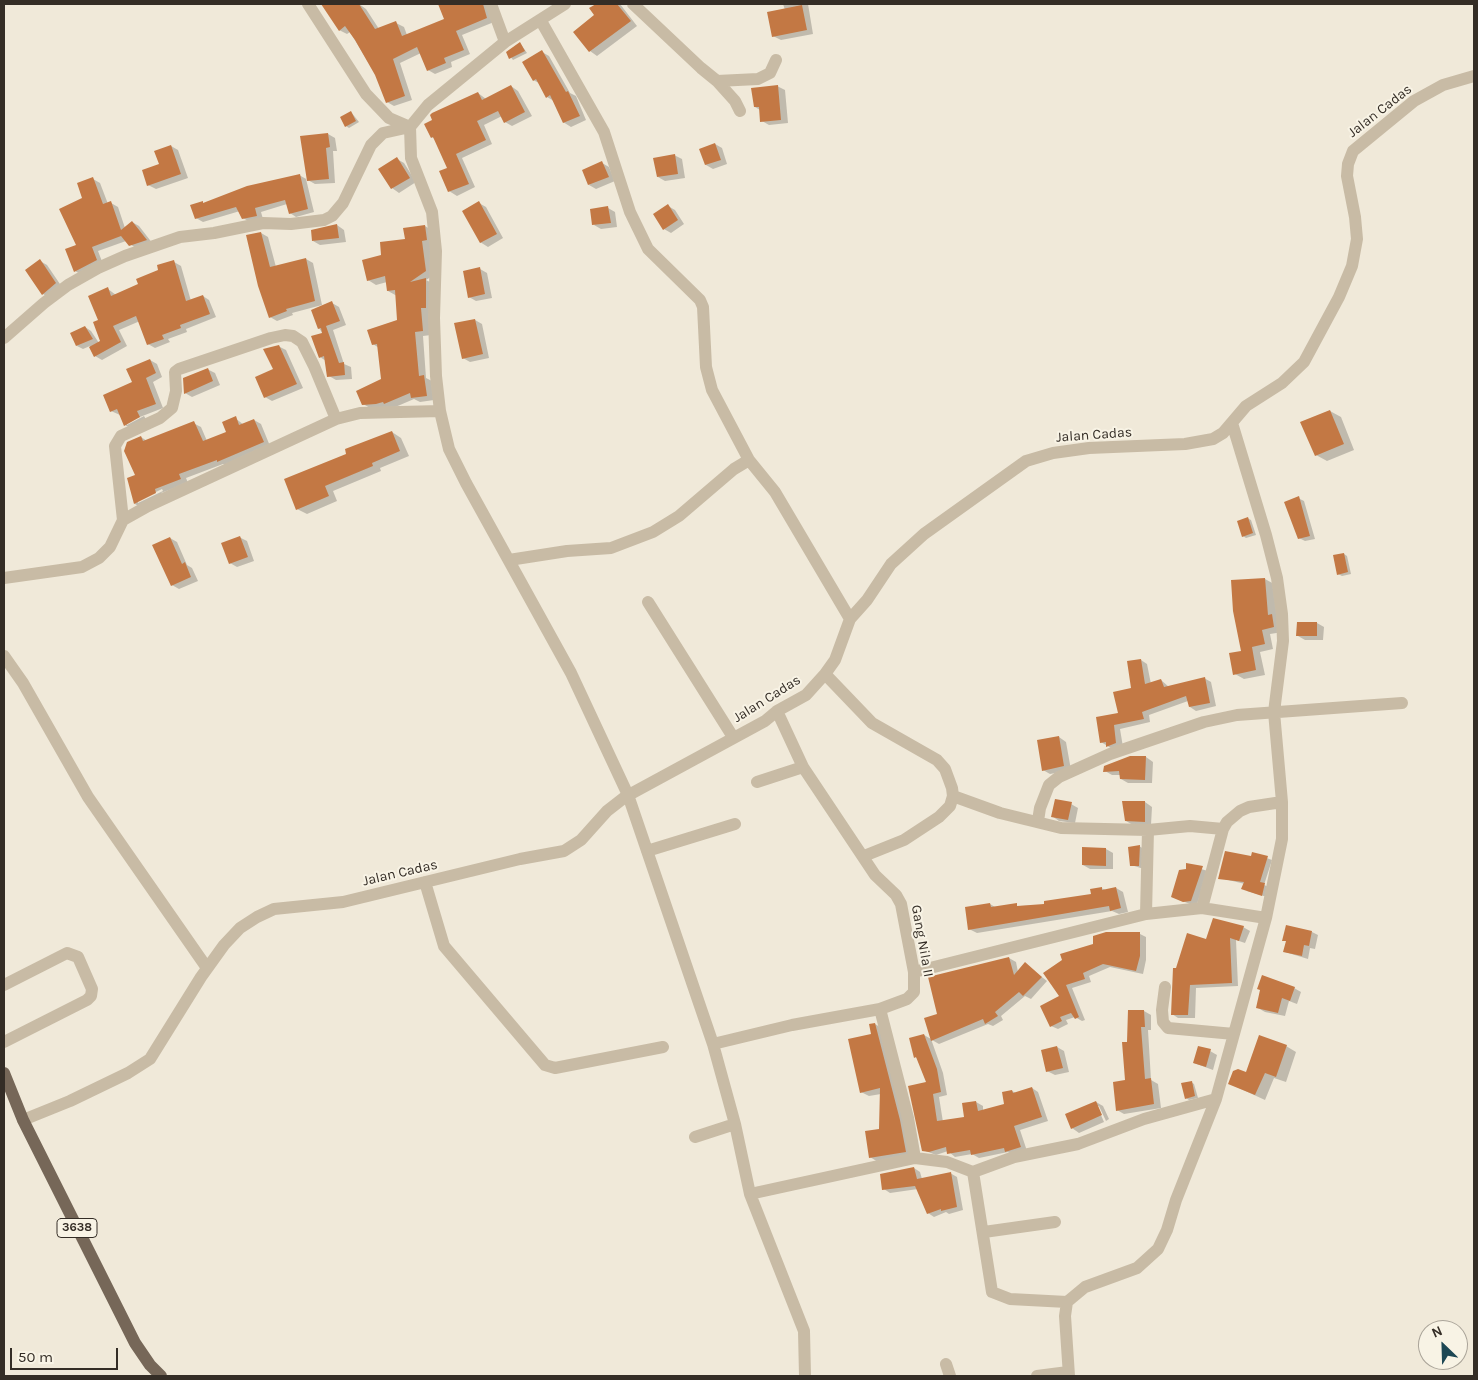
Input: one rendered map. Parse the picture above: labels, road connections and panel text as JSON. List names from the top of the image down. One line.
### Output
{"streets":{"main road":["3638"],"street":["Jalan Cadas","Gang Nila II"]},"crossings":[["Jalan Cadas","Gang Nila II"],["Jalan Cadas","3638"]],"scale_bar":"50 m","north":"top left"}
